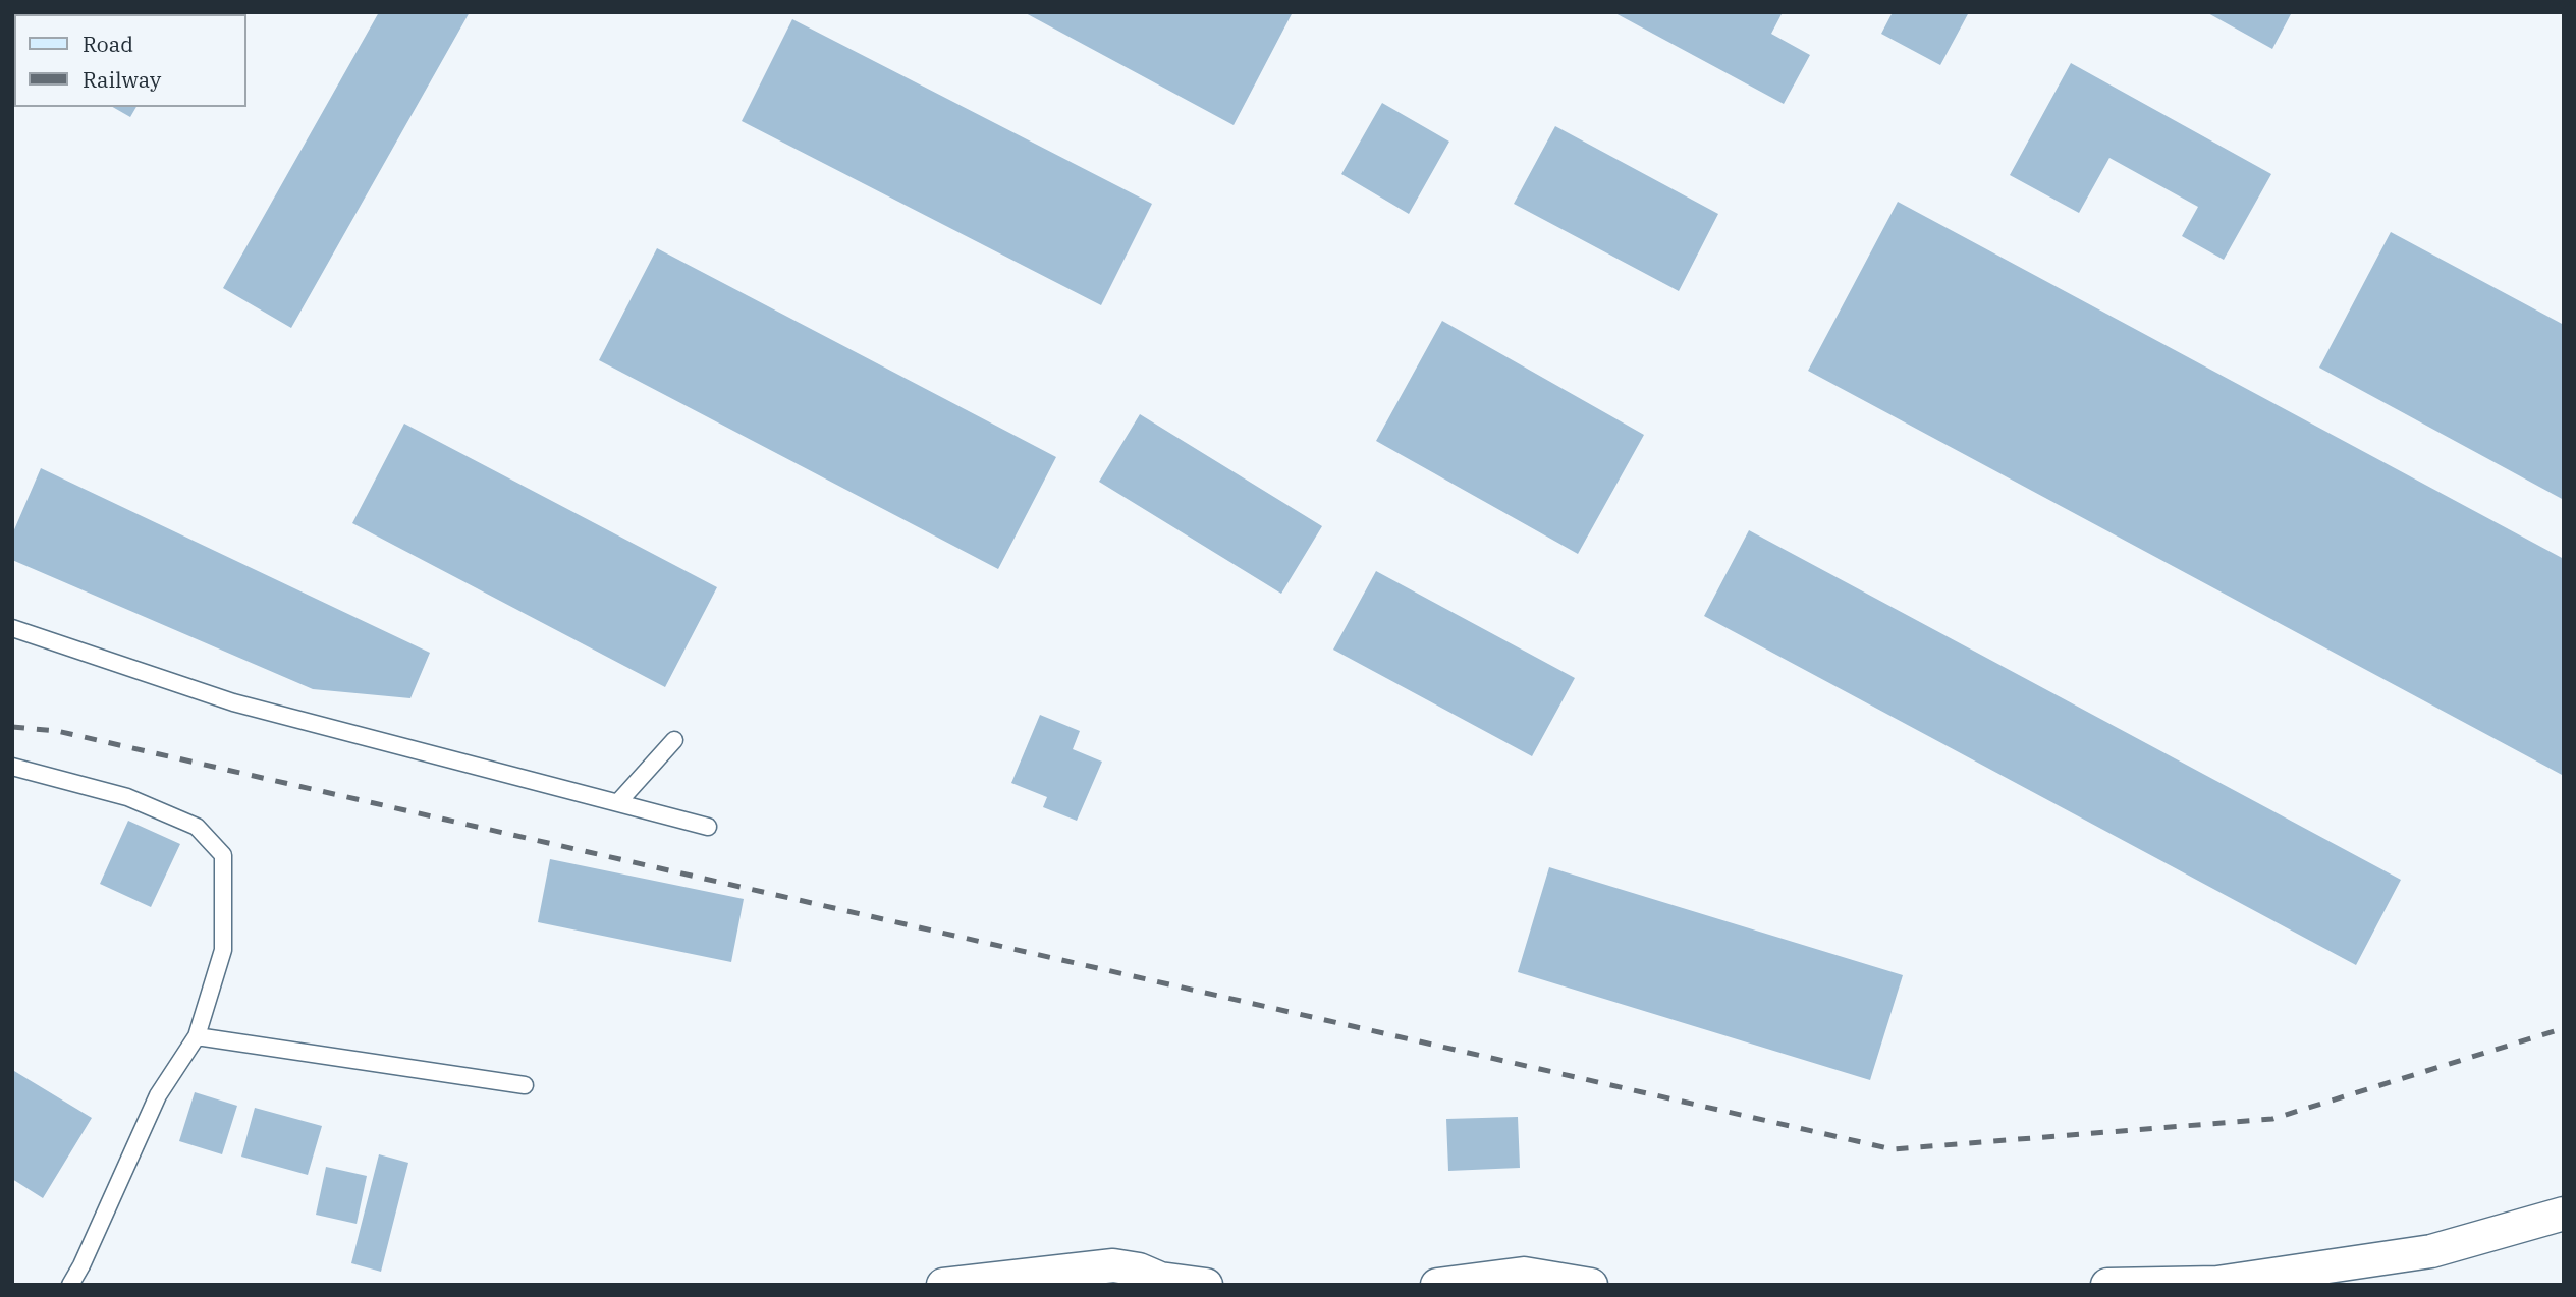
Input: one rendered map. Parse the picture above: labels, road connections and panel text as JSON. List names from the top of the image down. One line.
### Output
{"legend":["Road","Railway"]}
